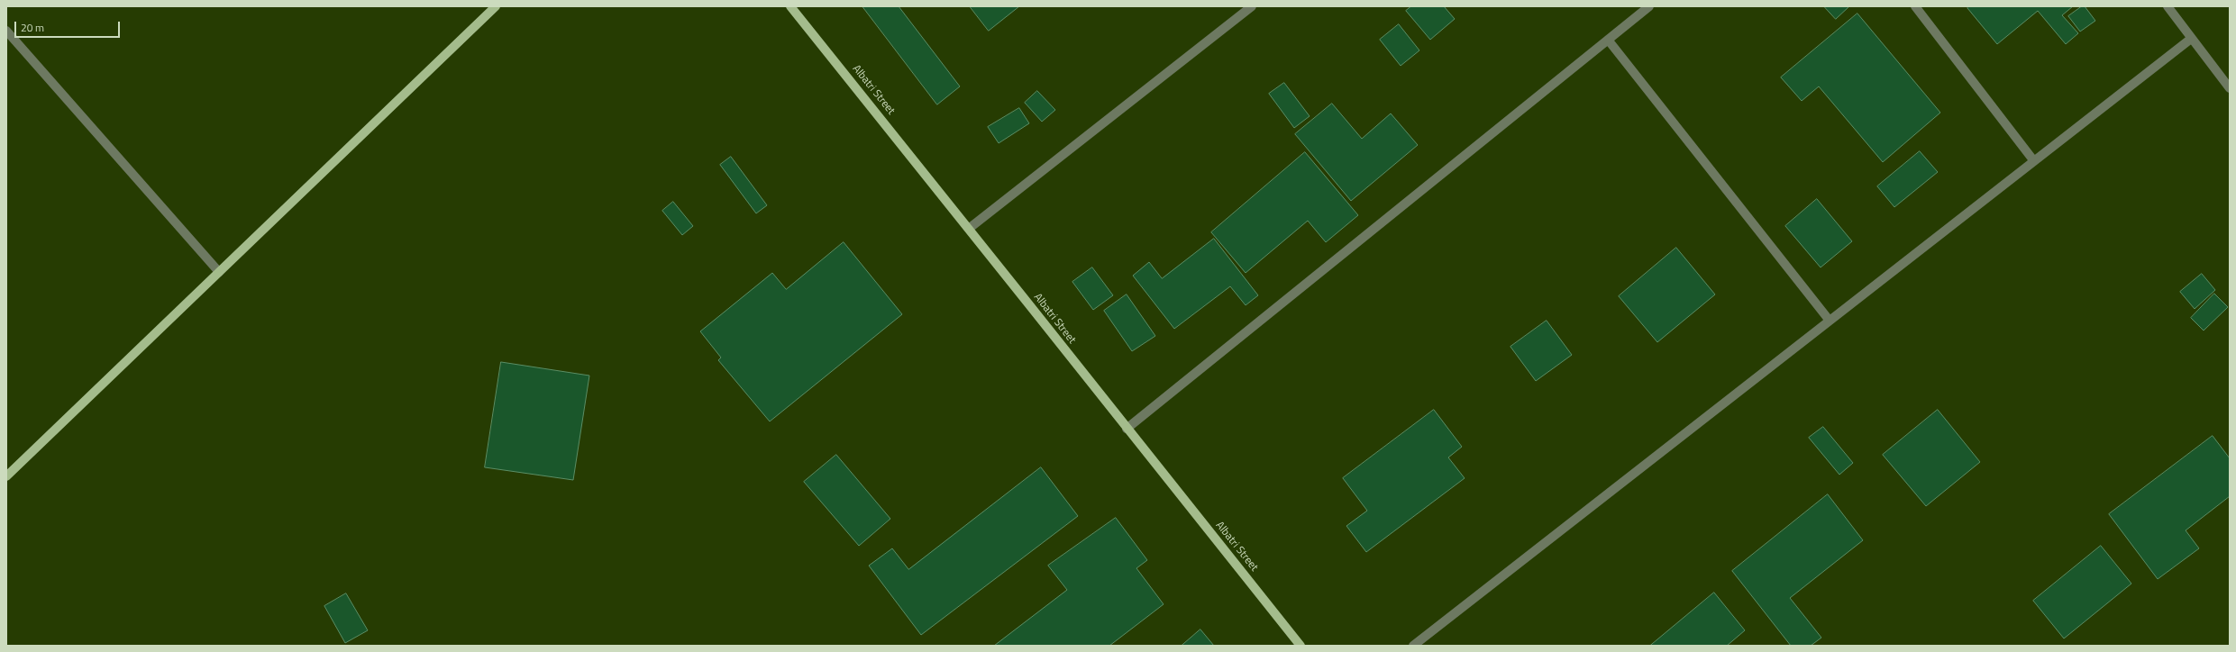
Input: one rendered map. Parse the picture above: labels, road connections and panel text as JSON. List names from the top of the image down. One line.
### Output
{"streets":{"main road":["Albatri Street"]},"scale_bar":"20 m"}
